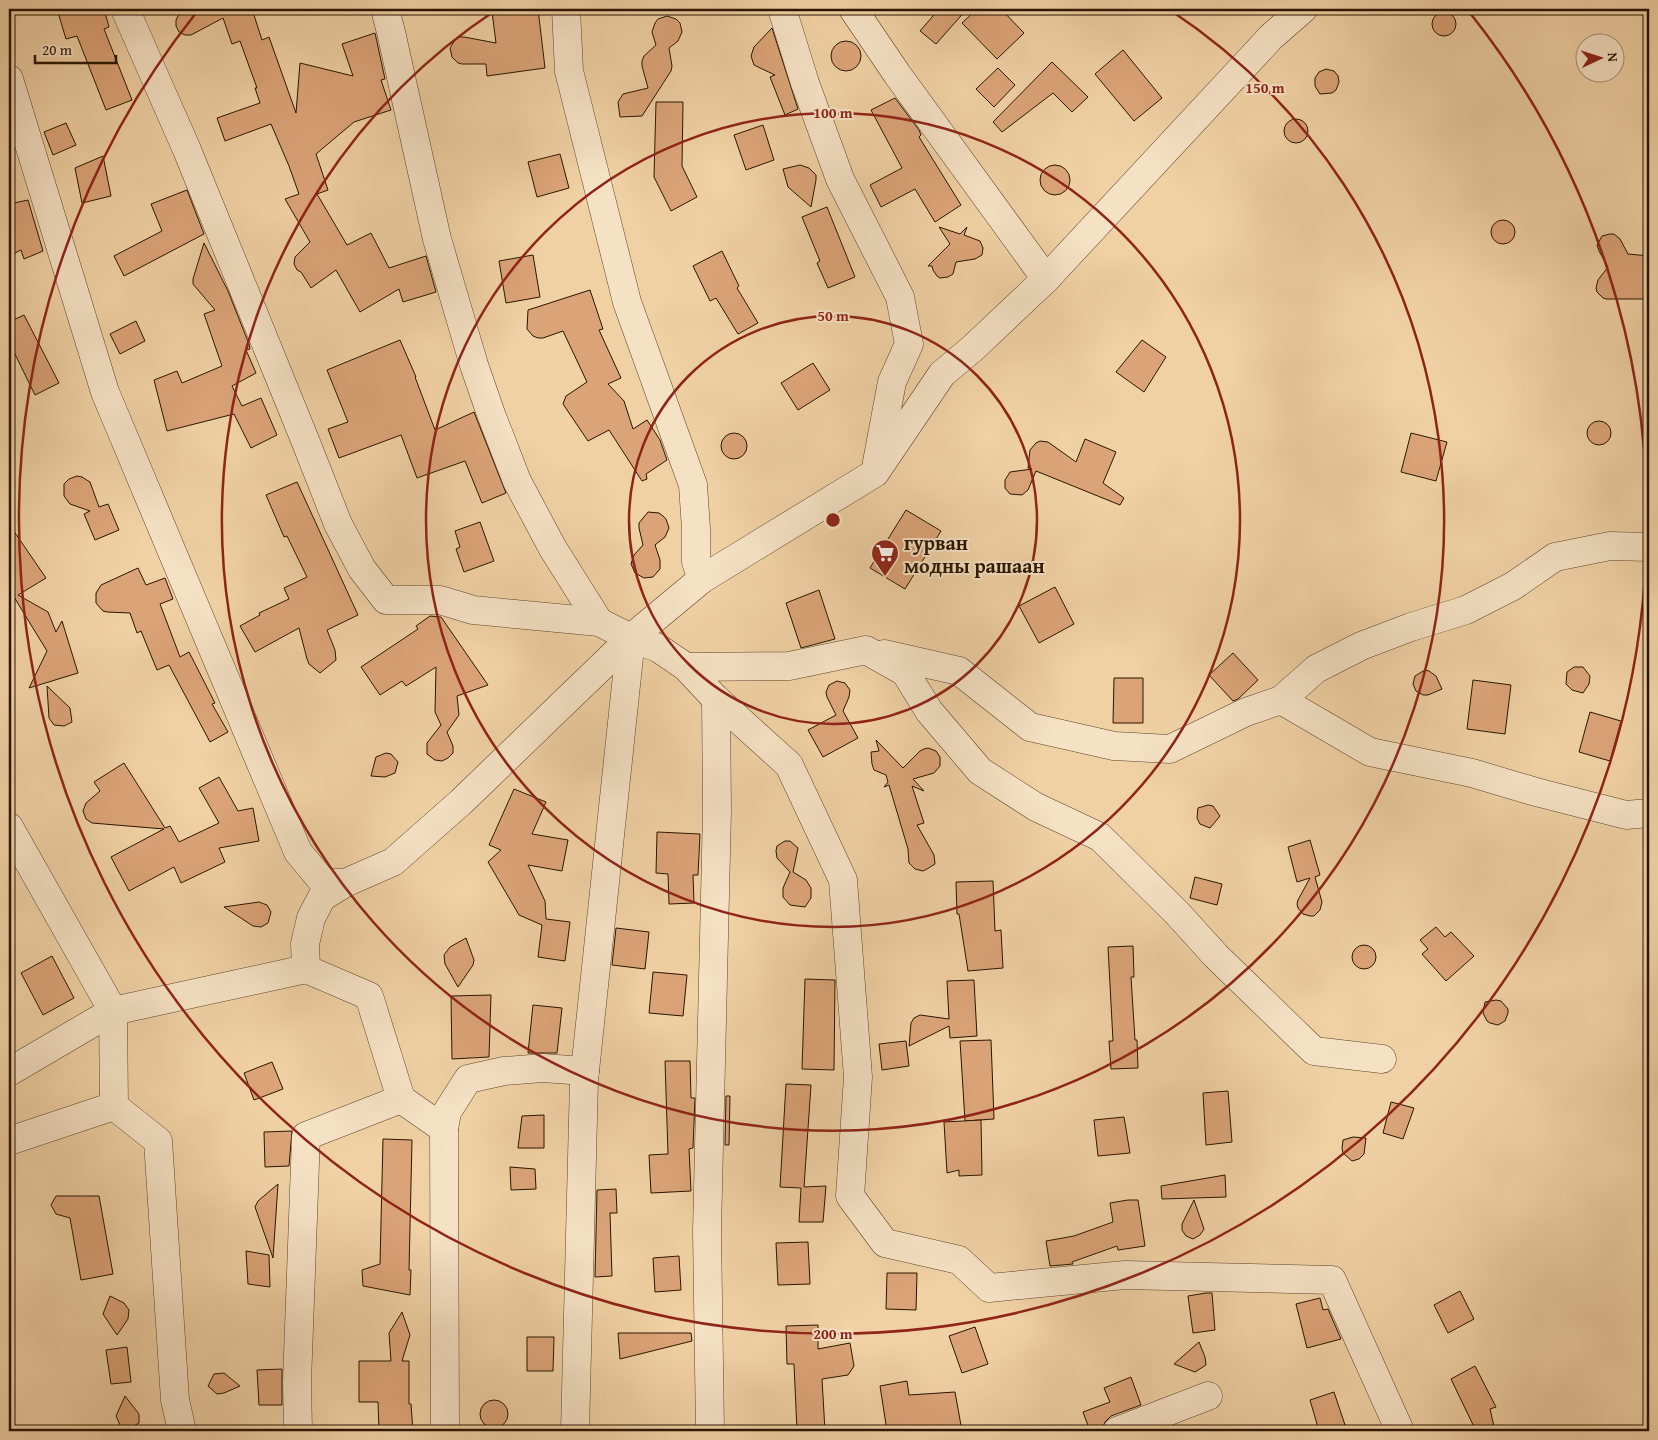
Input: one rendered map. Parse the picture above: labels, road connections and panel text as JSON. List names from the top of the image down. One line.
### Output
{"places":{"supermarket":["гурван модны рашаан"]},"scale_bar":"20 m","north":"right","rings":["150 m","100 m","50 m","200 m"]}
